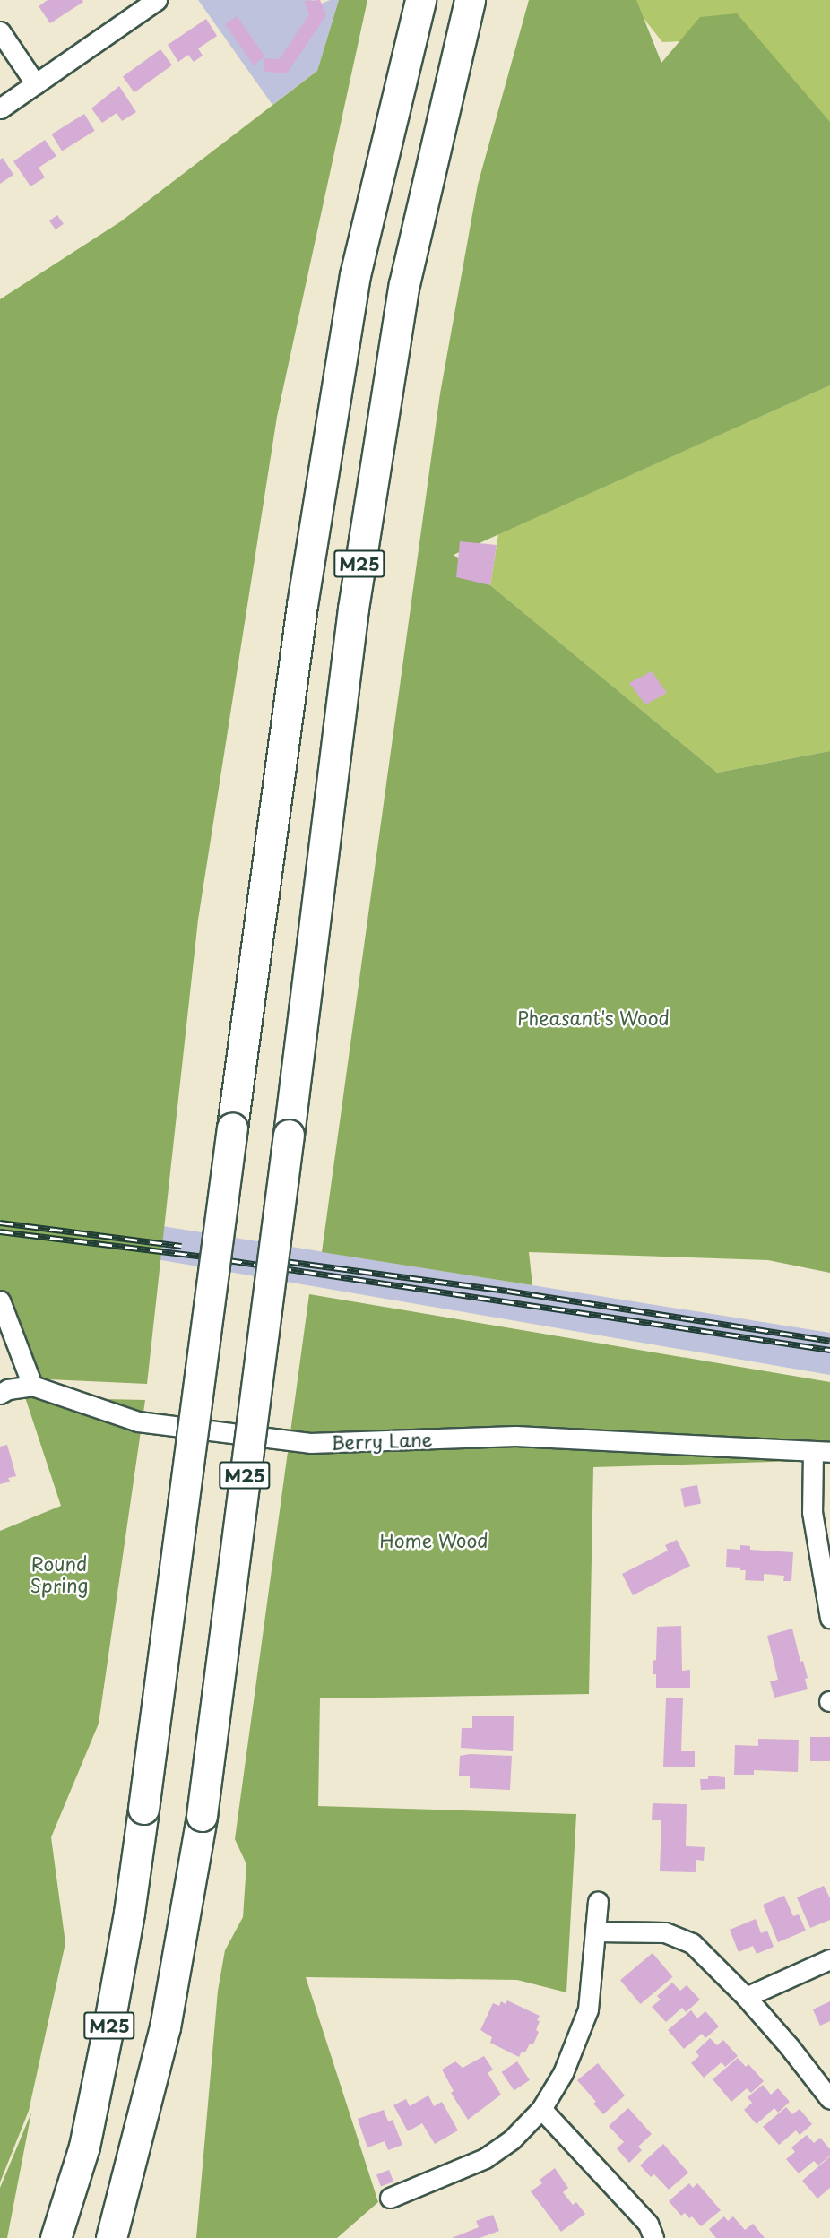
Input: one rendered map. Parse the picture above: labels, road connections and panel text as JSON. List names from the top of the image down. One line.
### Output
{"streets":{"highway":["M25"],"street":["Berry Lane"]},"parks":["Pheasant's Wood","Home Wood","Round Spring"]}
